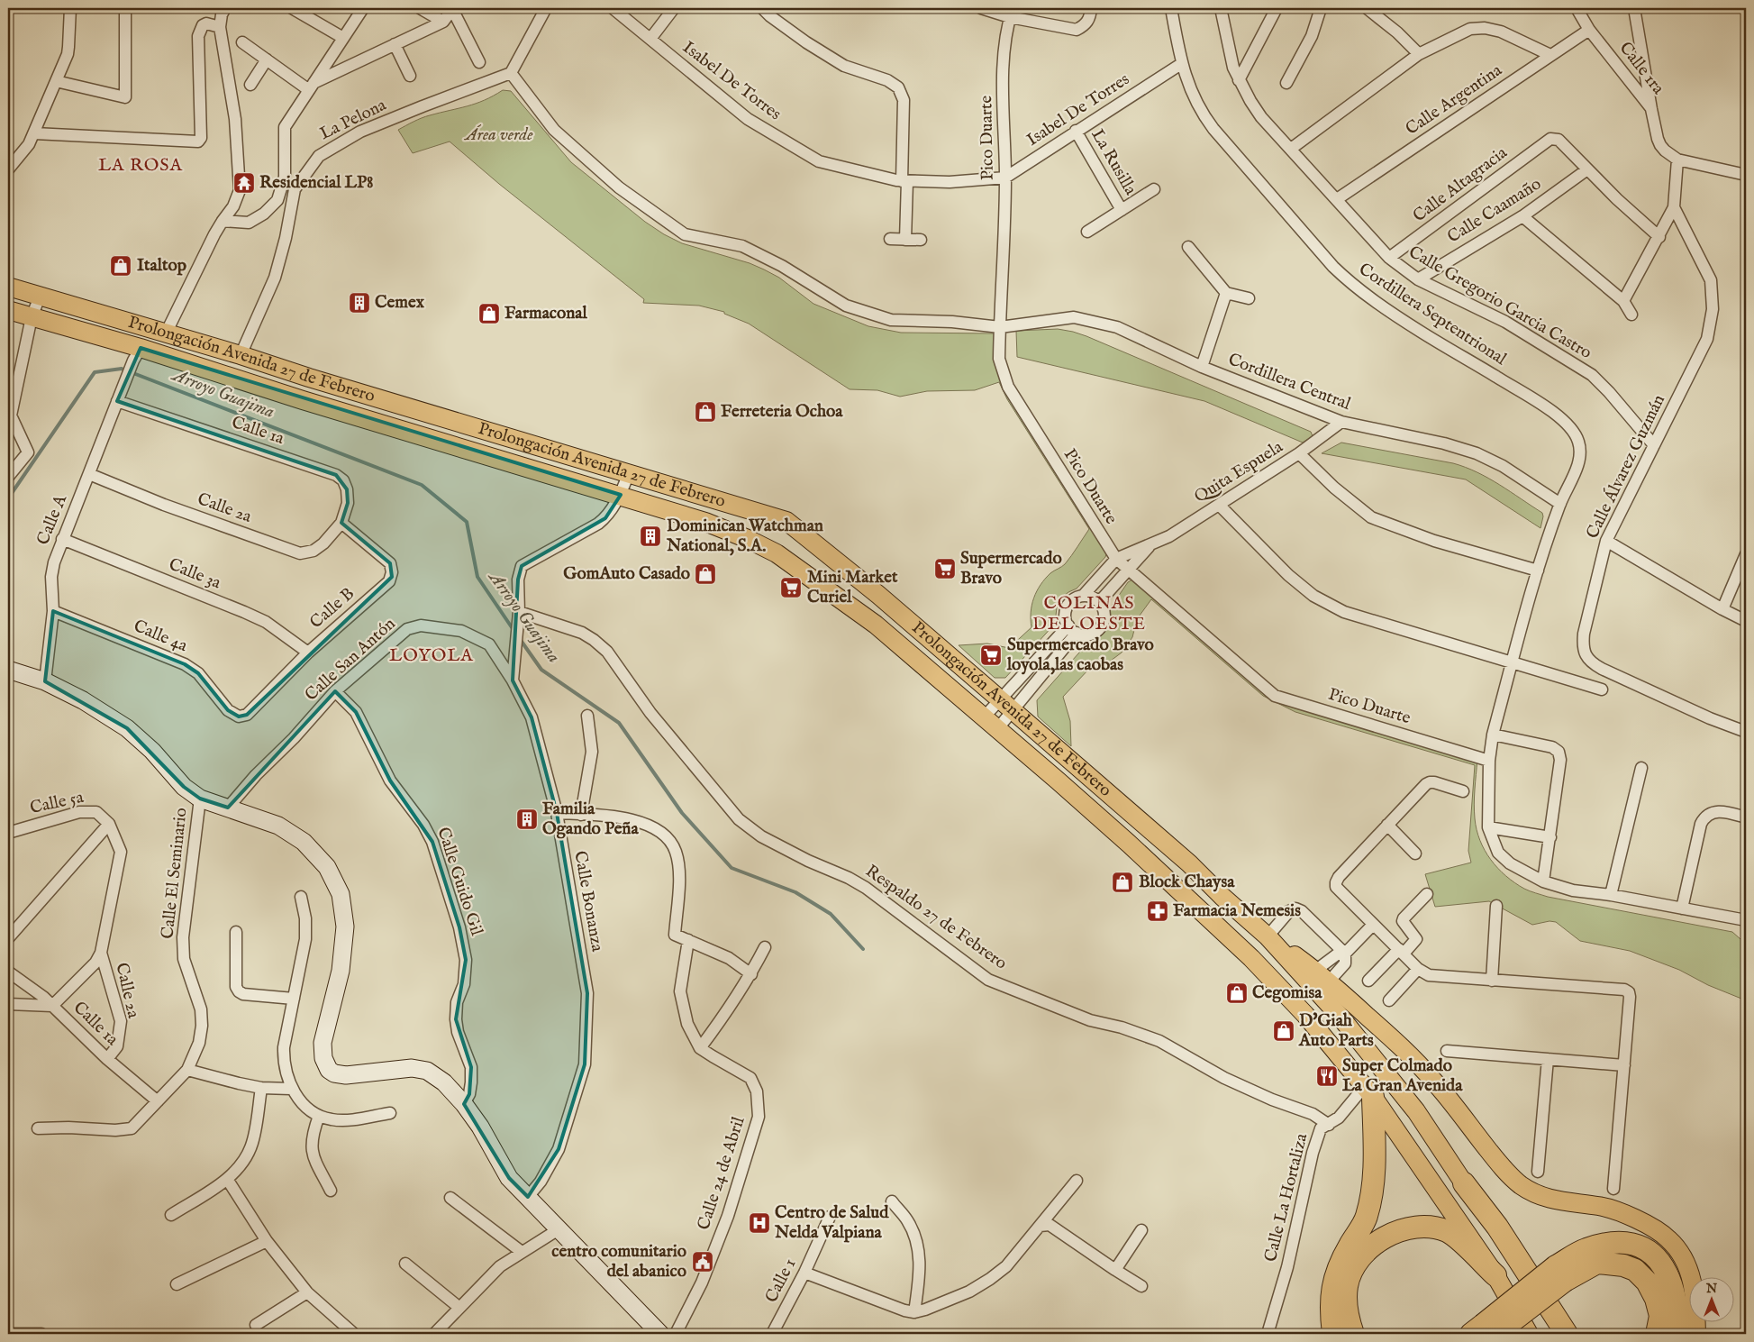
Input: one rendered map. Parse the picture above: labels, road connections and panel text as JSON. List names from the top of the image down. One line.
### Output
{"streets":{"highway":["Prolongación Avenida 27 de Febrero"],"street":["Calle 1ra","Isabel De Torres","Calle Argentina","La Pelona","Pico Duarte","La Rusilla","Calle Altagracia","Calle Caamaño","Calle Gregorio Garcia Castro","Cordillera Septentrional","Cordillera Central","Calle 1a","Calle Álvarez Guzmán","Quita Espuela","Calle 2a","Calle A","Calle 3a","Calle B","Calle 4a","Calle San Antón","Calle 5a","Calle El Seminario","Calle Guido Gil","Calle Bonanza","Respaldo 27 de Febrero","Calle 24 de Abril","Calle La Hortaliza","Calle 1"]},"crossings":[["Calle 1ra","Calle Argentina"],["Isabel De Torres","Pico Duarte"],["Isabel De Torres","La Rusilla"],["Isabel De Torres","Cordillera Septentrional"],["Calle Argentina","Calle Gregorio Garcia Castro"],["La Pelona","Prolongación Avenida 27 de Febrero"],["La Pelona","Cordillera Central"],["Pico Duarte","Cordillera Septentrional"],["Pico Duarte","Cordillera Central"],["Calle Altagracia","Calle Caamaño"],["Calle Altagracia","Calle Gregorio Garcia Castro"],["Calle Caamaño","Calle Gregorio Garcia Castro"],["Calle Gregorio Garcia Castro","Calle Álvarez Guzmán"],["Cordillera Septentrional","Cordillera Central"],["Prolongación Avenida 27 de Febrero","Calle A"],["Prolongación Avenida 27 de Febrero","Calle La Hortaliza"],["Cordillera Central","Quita Espuela"],["Calle 1a","Calle 2a"],["Calle 1a","Calle A"],["Calle 1a","Calle B"],["Calle 1a","Calle El Seminario"],["Calle 2a","Calle A"],["Calle 2a","Calle B"],["Calle A","Calle 3a"],["Calle A","Calle 4a"],["Calle 3a","Calle B"],["Calle B","Calle 4a"],["Calle San Antón","Calle Guido Gil"],["Calle San Antón","Calle Bonanza"],["Respaldo 27 de Febrero","Calle La Hortaliza"]],"districts":["LA ROSA","COLINAS DEL OESTE","LOYOLA"],"water":["Arroyo Guajima"],"parks":["Área verde"],"places":{"temple":["Residencial LP8"],"shop":["Italtop","Farmaconal","Ferreteria Ochoa","GomAuto Casado","Block Chaysa","Cegomisa","D'Giah Auto Parts"],"building":["Cemex","Dominican Watchman National, S.A.","Familia Ogando Peña"],"supermarket":["Supermercado Bravo","Mini Market Curiel","Supermercado Bravo loyola,las caobas"],"pharmacy":["Farmacia Nemesis"],"restaurant":["Super Colmado La Gran Avenida"],"hospital":["Centro de Salud Nelda Valpiana"],"public building":["centro comunitario del abanico"]},"north":"top"}
